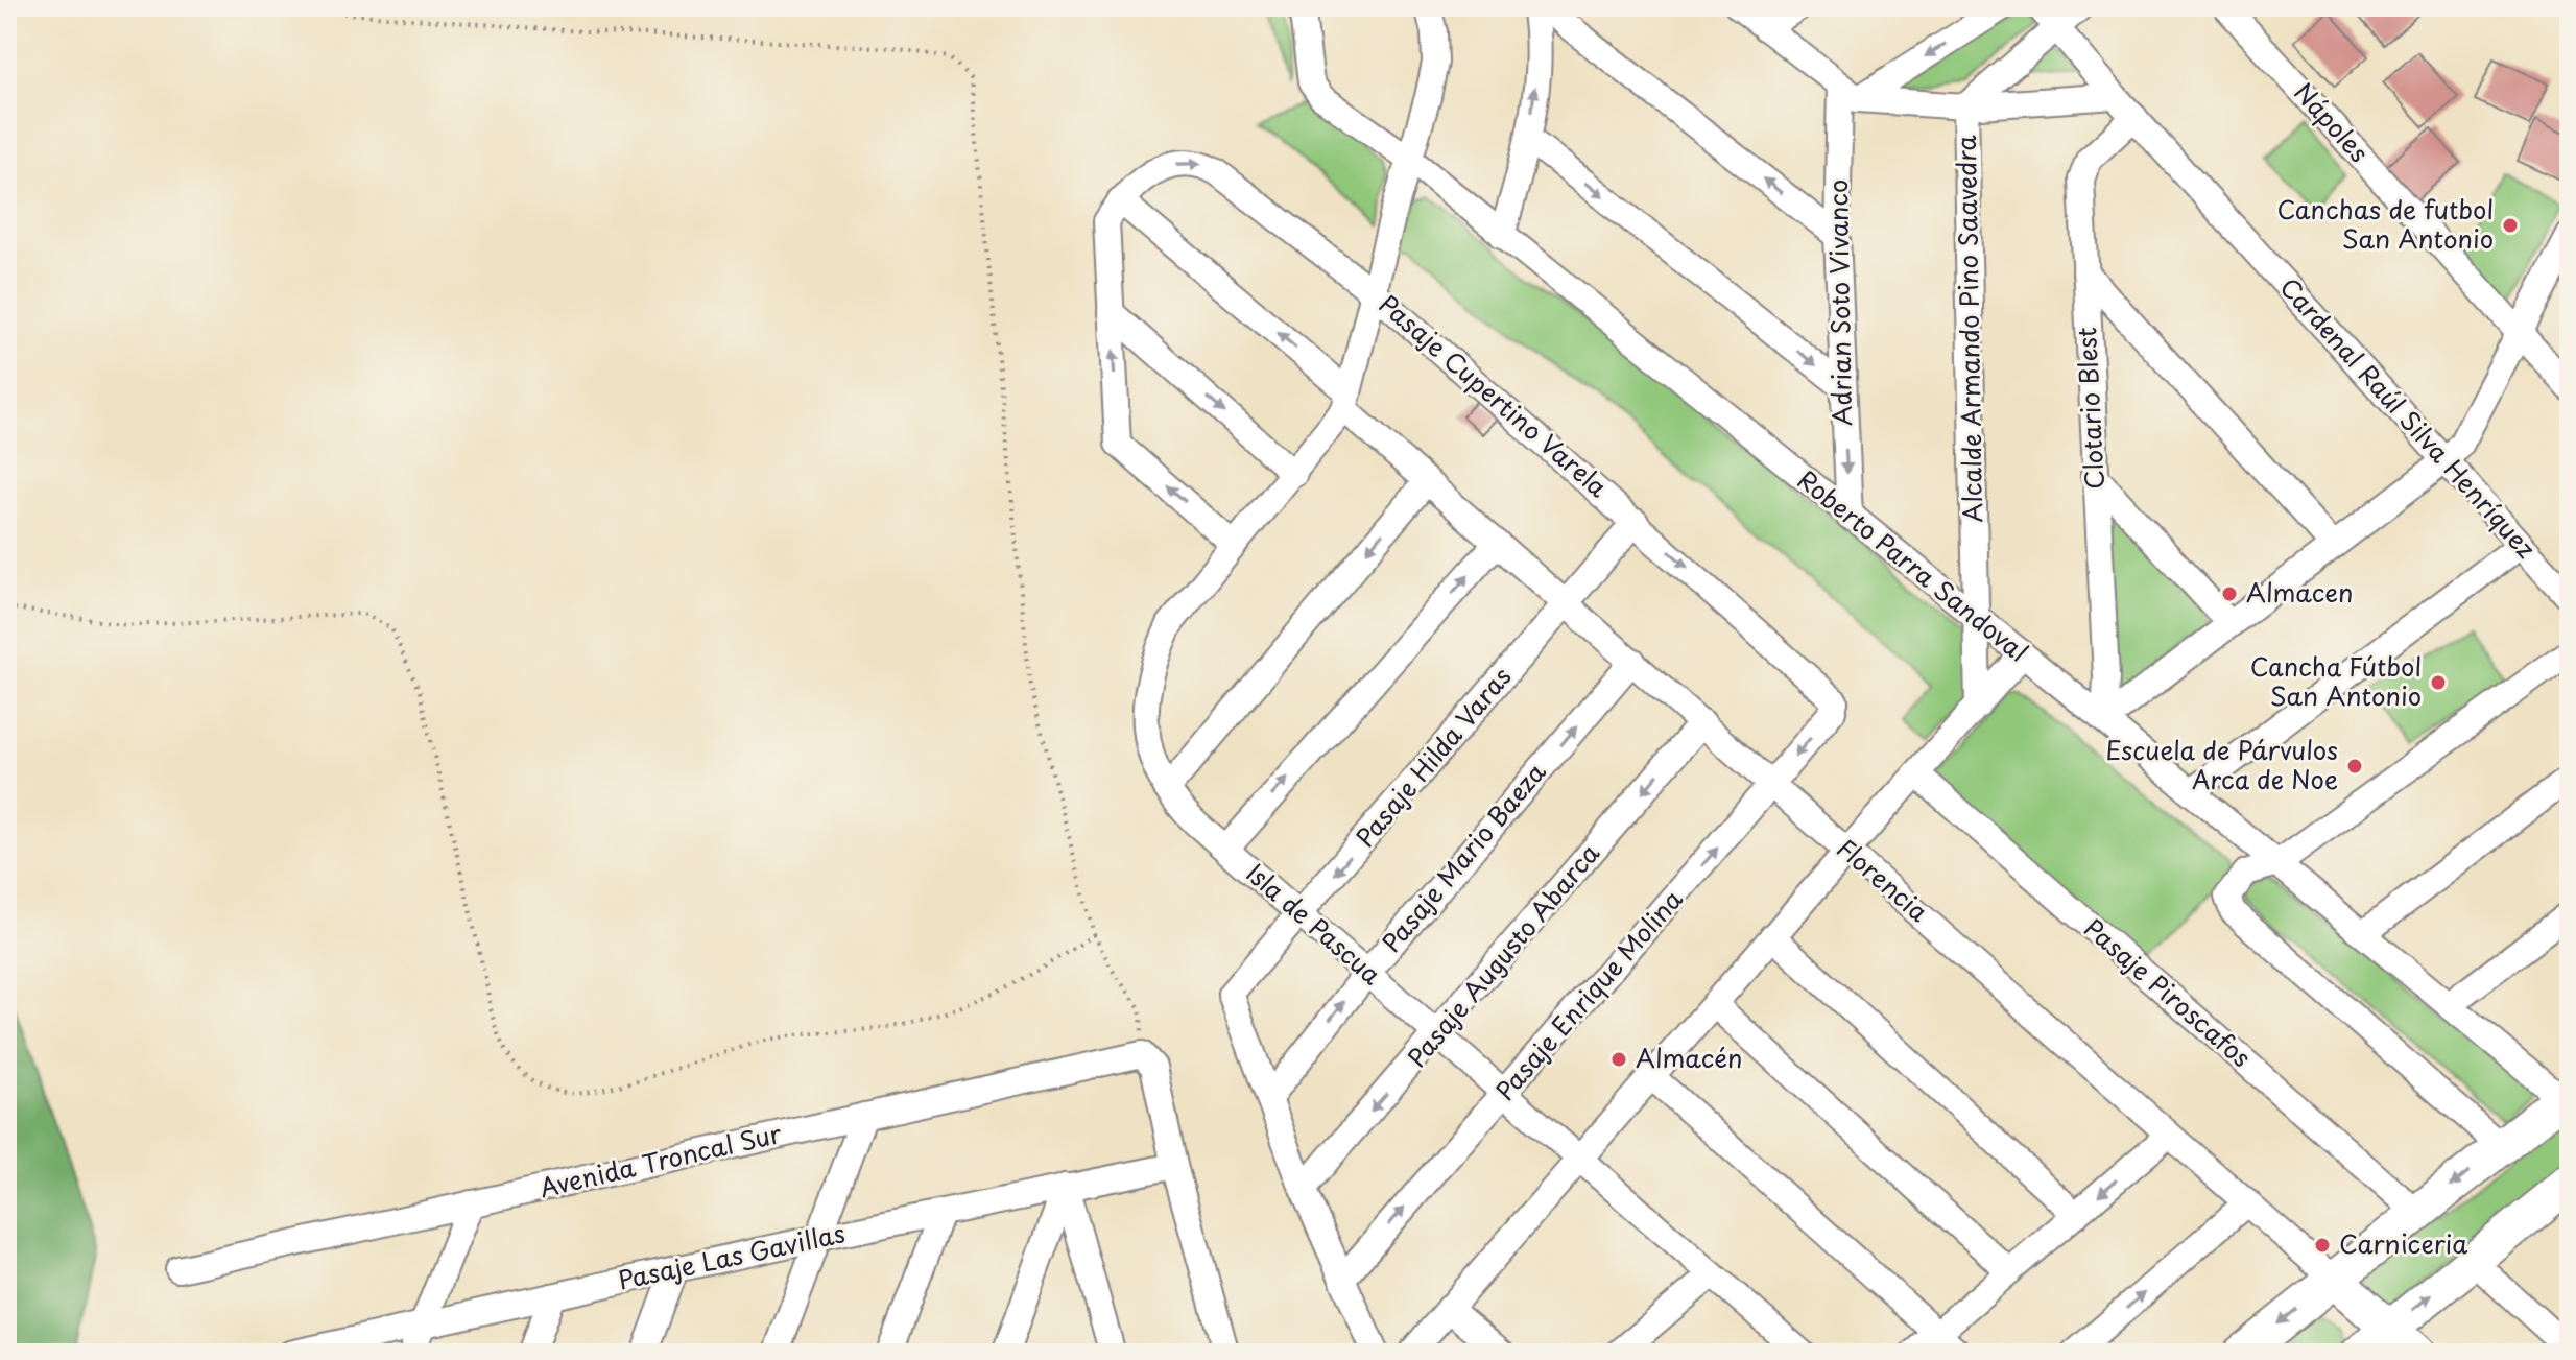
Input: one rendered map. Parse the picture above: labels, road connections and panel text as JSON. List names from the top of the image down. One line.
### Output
{"streets":{"street":["Nápoles","Adrian Soto Vivanco","Alcalde Armando Pino Saavedra","Pasaje Cupertino Varela","Clotario Blest","Cardenal Raúl Silva Henríquez","Roberto Parra Sandoval","Pasaje Hilda Varas","Pasaje Mario Baeza","Florencia","Isla de Pascua","Pasaje Augusto Abarca","Pasaje Piroscafos","Pasaje Enrique Molina","Avenida Troncal Sur","Pasaje Las Gavillas"]},"crossings":[["Adrian Soto Vivanco","Roberto Parra Sandoval"],["Alcalde Armando Pino Saavedra","Cardenal Raúl Silva Henríquez"],["Alcalde Armando Pino Saavedra","Roberto Parra Sandoval"],["Pasaje Cupertino Varela","Pasaje Hilda Varas"],["Pasaje Cupertino Varela","Florencia"],["Pasaje Cupertino Varela","Pasaje Enrique Molina"],["Clotario Blest","Cardenal Raúl Silva Henríquez"],["Clotario Blest","Roberto Parra Sandoval"],["Pasaje Hilda Varas","Pasaje Mario Baeza"],["Pasaje Hilda Varas","Florencia"],["Pasaje Hilda Varas","Isla de Pascua"],["Pasaje Mario Baeza","Florencia"],["Pasaje Mario Baeza","Isla de Pascua"],["Florencia","Isla de Pascua"],["Florencia","Pasaje Augusto Abarca"],["Florencia","Pasaje Enrique Molina"],["Isla de Pascua","Pasaje Augusto Abarca"],["Isla de Pascua","Pasaje Enrique Molina"]],"one_way":["Pasaje Cupertino Varela"],"places":["Canchas de futbol San Antonio","Almacen","Cancha Fútbol San Antonio","Escuela de Párvulos Arca de Noe","Almacén","Carniceria"]}
